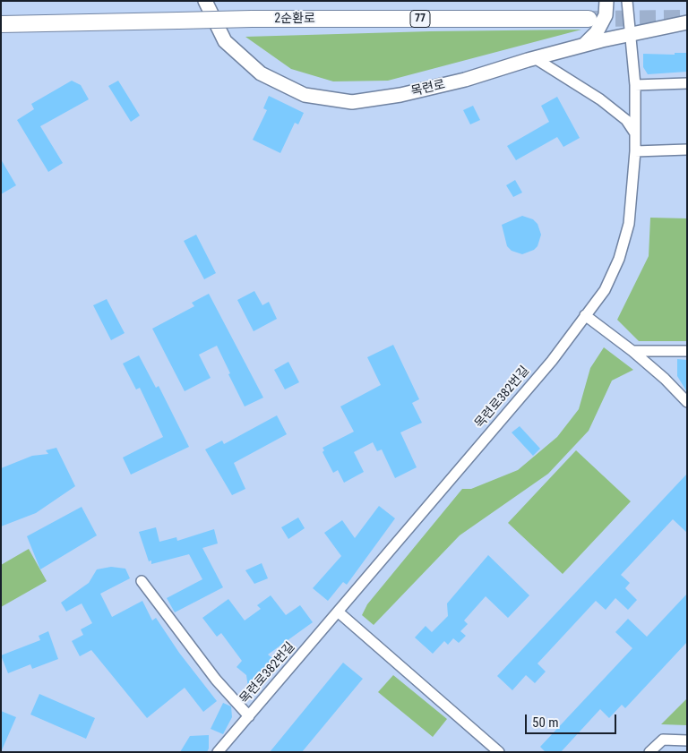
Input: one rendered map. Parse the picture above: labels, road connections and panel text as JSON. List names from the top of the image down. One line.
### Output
{"streets":{"highway":["2순환로","77"],"main road":["목련로"],"street":["목련로382번길"]},"crossings":[["목련로","목련로382번길"]],"scale_bar":"50 m"}
